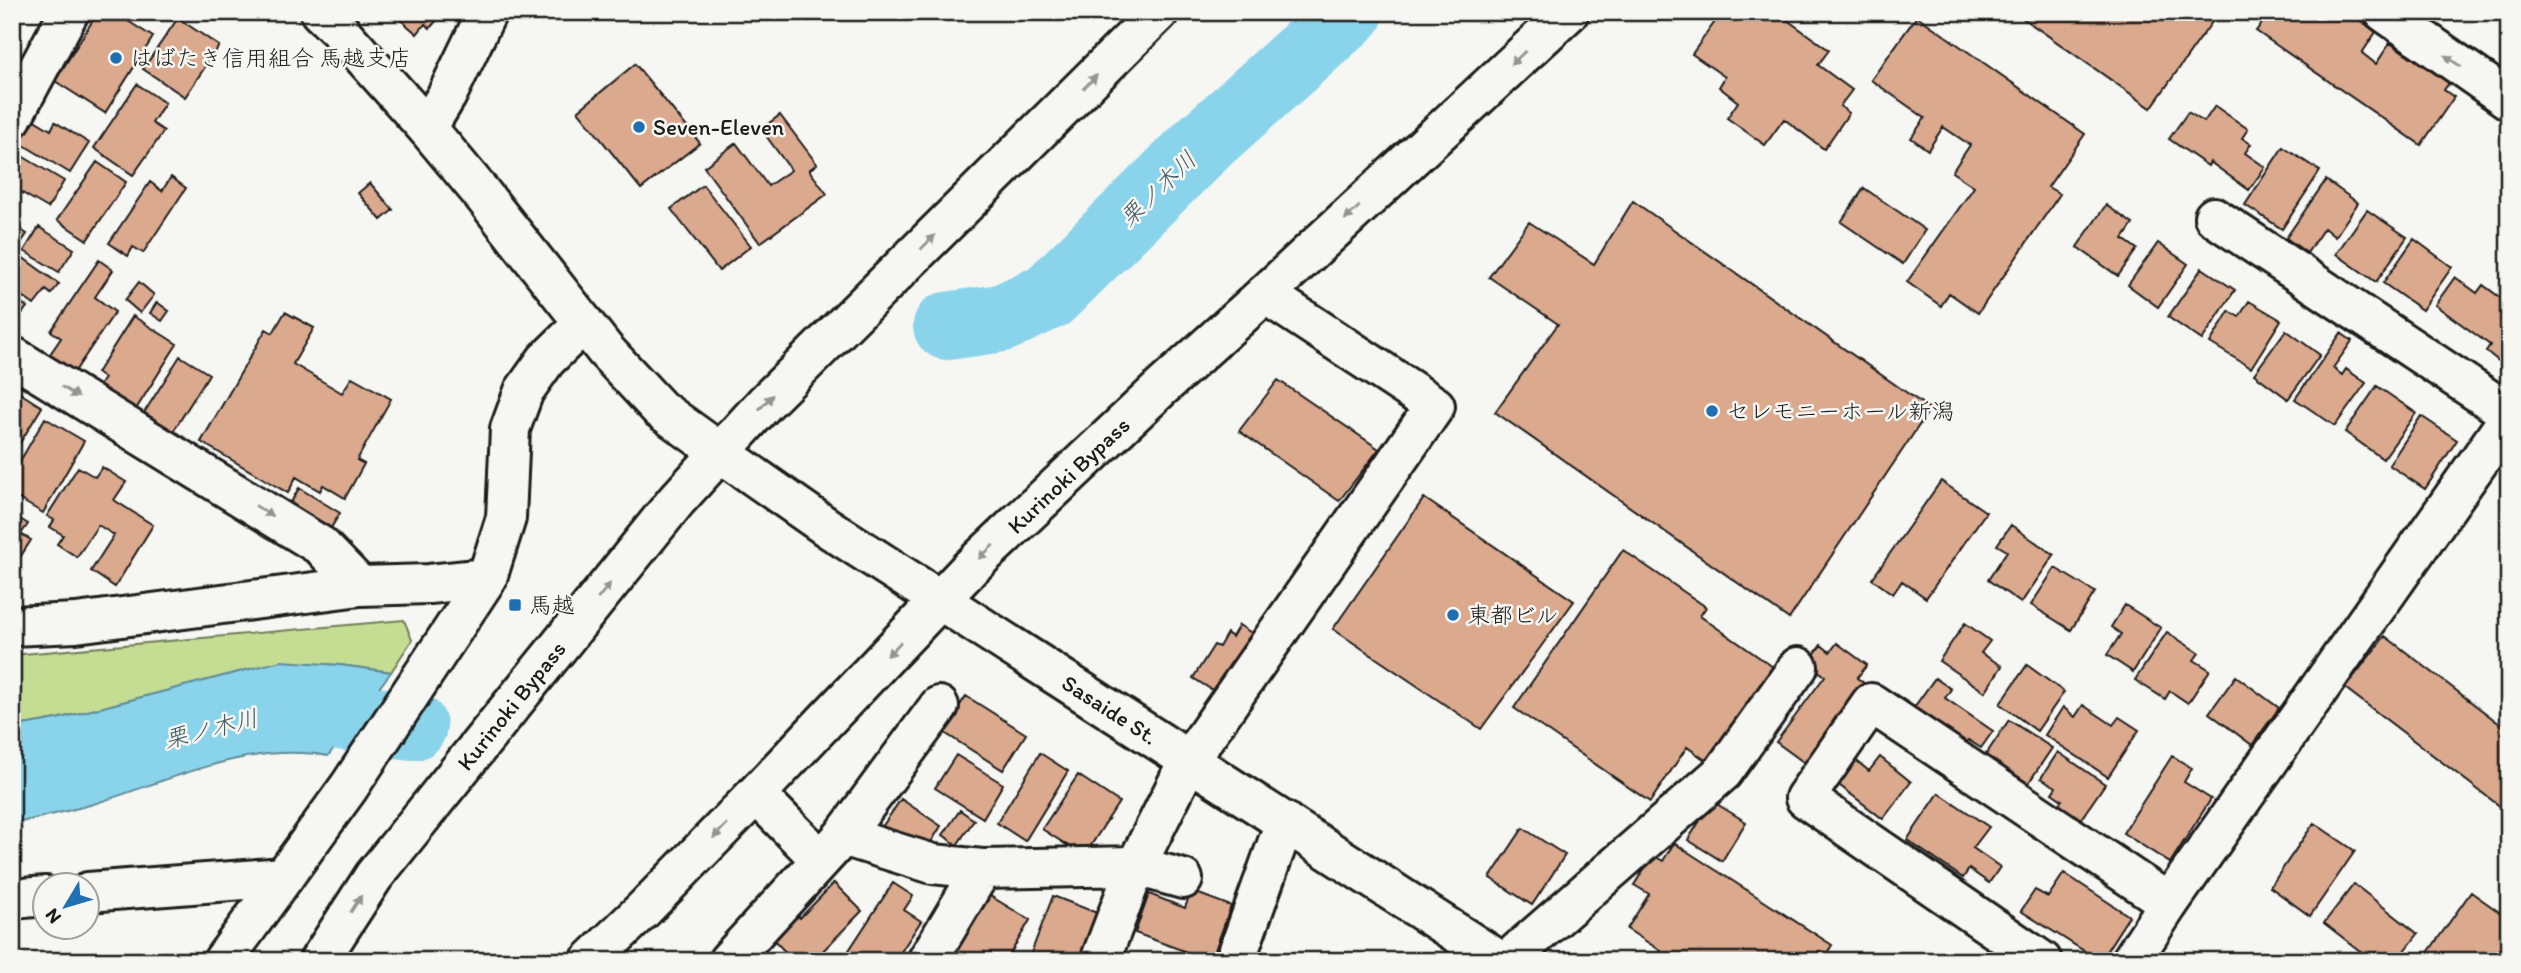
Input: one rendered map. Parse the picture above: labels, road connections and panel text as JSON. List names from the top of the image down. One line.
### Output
{"streets":{"main road":["Kurinoki Bypass","Sasaide St."]},"crossings":[["Kurinoki Bypass","Sasaide St."]],"water":["栗ノ木川"],"places":{"other":["はばたき信用組合 馬越支店","Seven-Eleven","セレモニーホール新潟","東都ビル"],"transit":["馬越"]},"north":"bottom left"}
